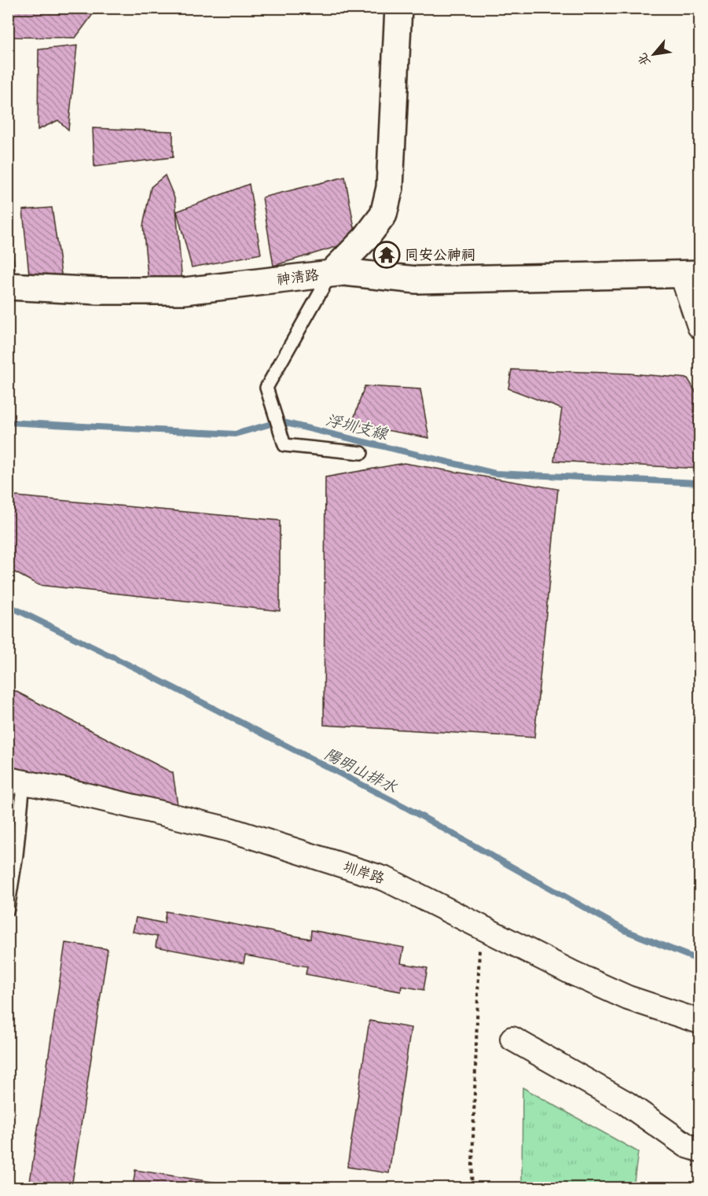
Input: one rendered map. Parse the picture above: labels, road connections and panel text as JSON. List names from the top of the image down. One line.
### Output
{"streets":{"street":["神清路","圳岸路"]},"water":["浮圳支線","陽明山排水"],"places":{"temple":["同安公神祠"]},"north":"bottom left"}
